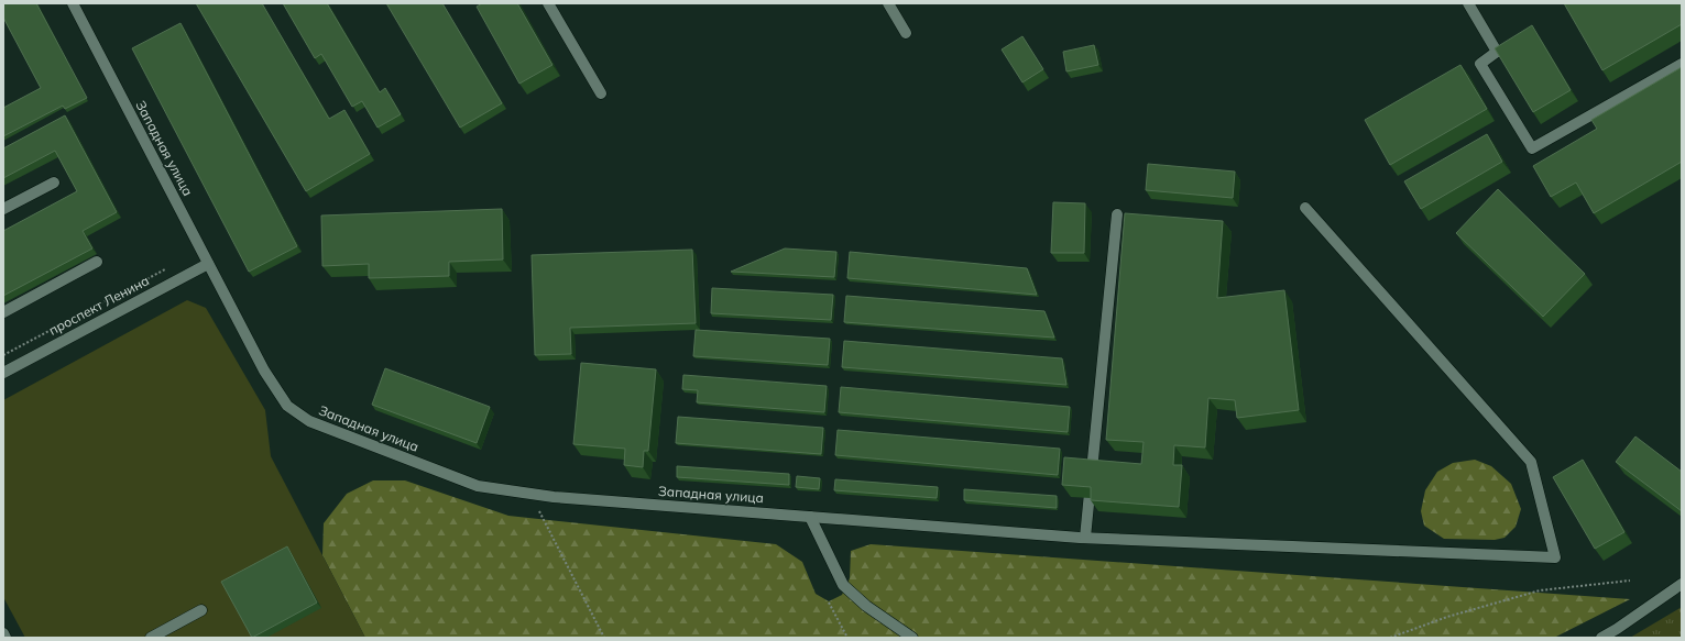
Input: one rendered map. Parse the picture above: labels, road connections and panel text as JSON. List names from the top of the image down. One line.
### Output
{"streets":{"street":["Западная улица","проспект Ленина"]},"crossings":[["Западная улица","проспект Ленина"]]}
